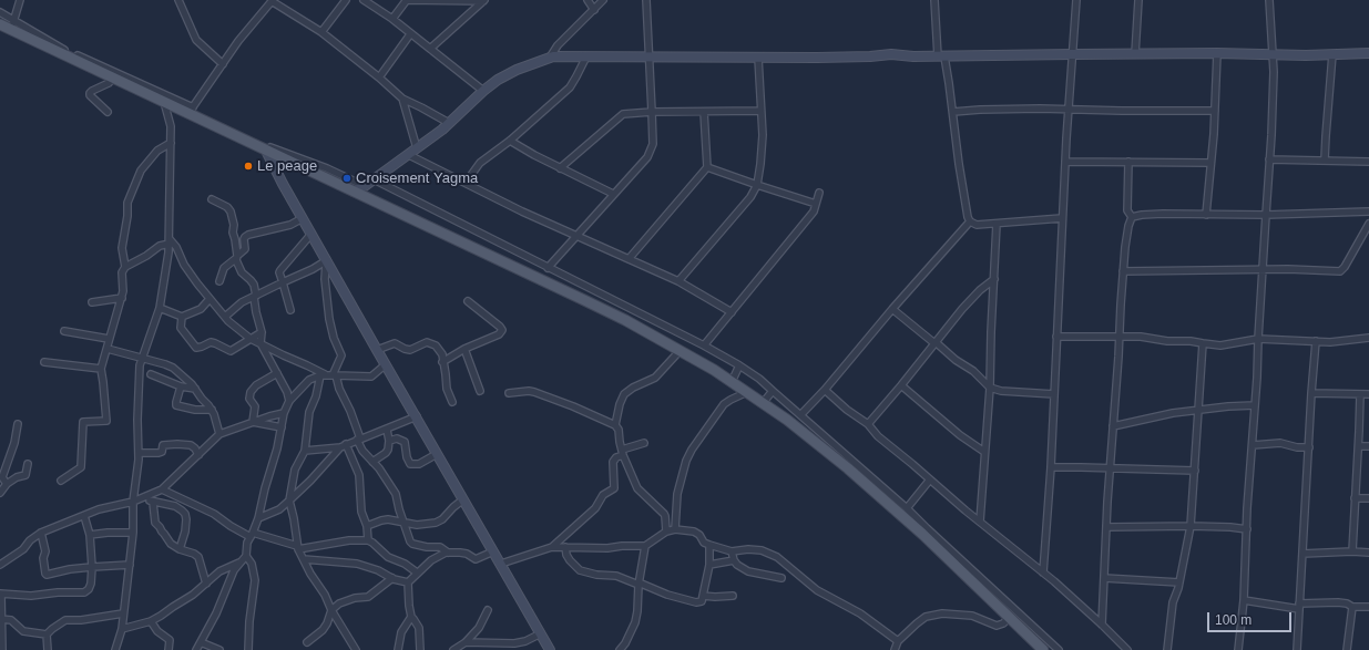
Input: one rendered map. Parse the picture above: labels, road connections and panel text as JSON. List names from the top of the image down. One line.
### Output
{"places":["Le peage","Croisement Yagma"],"scale_bar":"100 m"}
